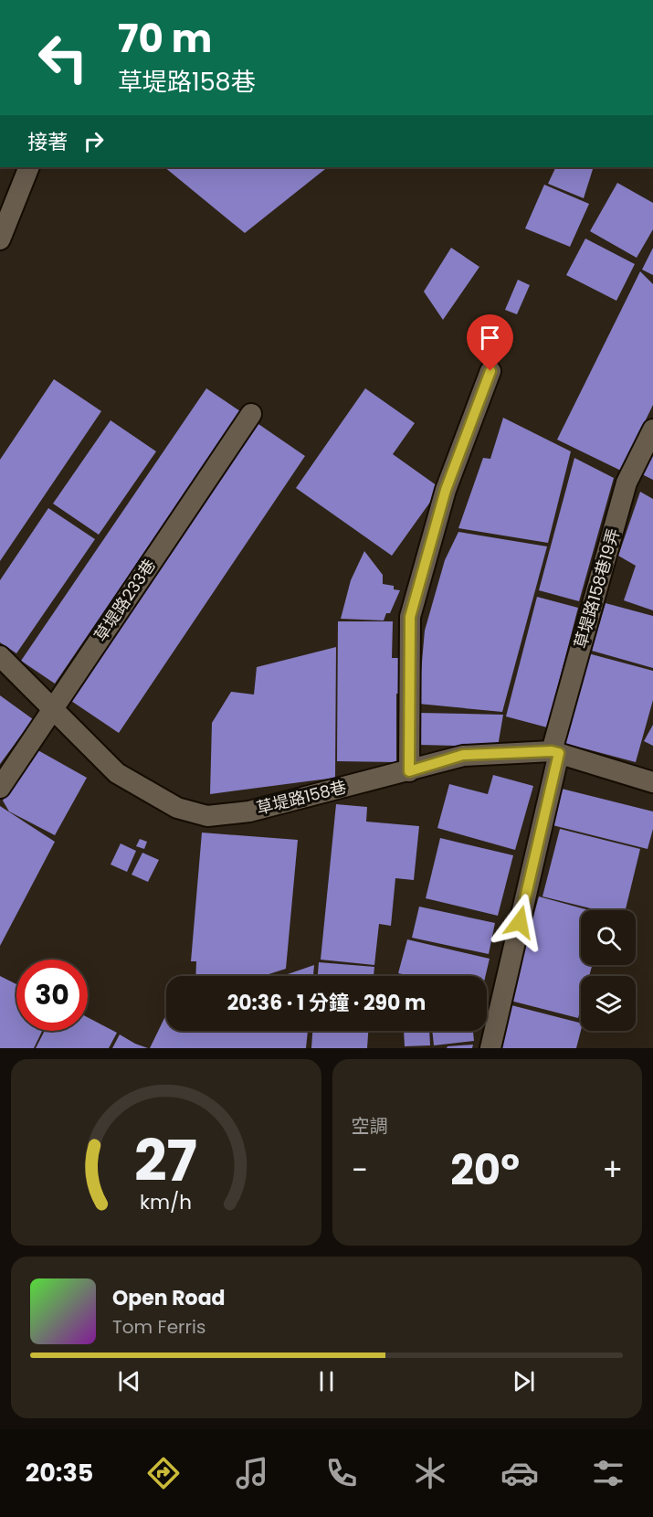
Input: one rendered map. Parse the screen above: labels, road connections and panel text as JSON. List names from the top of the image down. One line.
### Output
{"streets":{"street":["草堤路158巷19弄","草堤路233巷","草堤路158巷"]},"crossings":[["草堤路158巷19弄","草堤路158巷"],["草堤路233巷","草堤路158巷"]],"page":{"turn":["70 m","草堤路158巷"],"then":"接著","limit":"30","trip":"20:36 · 1 分鐘 · 290 m","tile":"空調","heat":["−","20°","+"],"song":["Open Road","Tom Ferris"],"tabs":"20:35","gauge":["27","km/h"]}}
